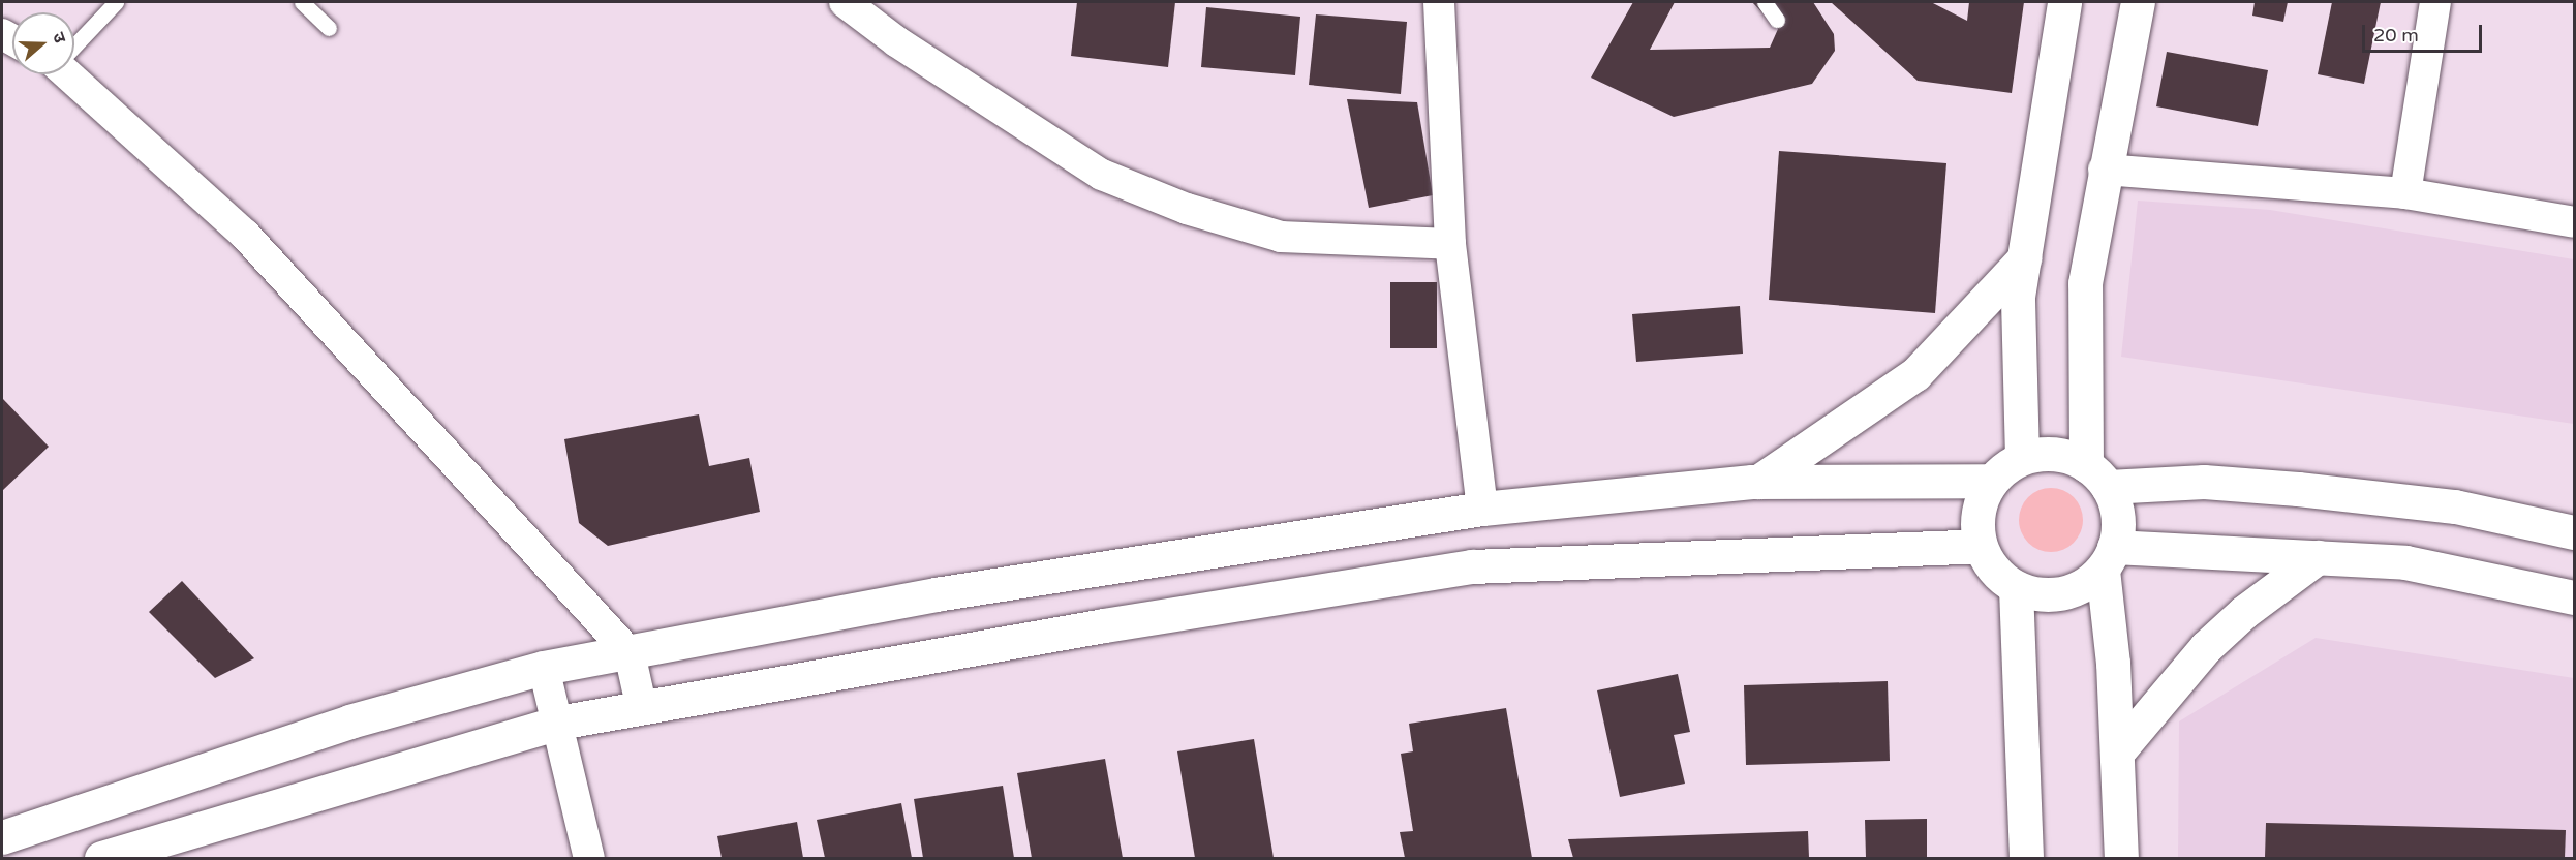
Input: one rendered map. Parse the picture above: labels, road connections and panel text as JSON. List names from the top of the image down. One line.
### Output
{"scale_bar":"20 m","north":"right"}
